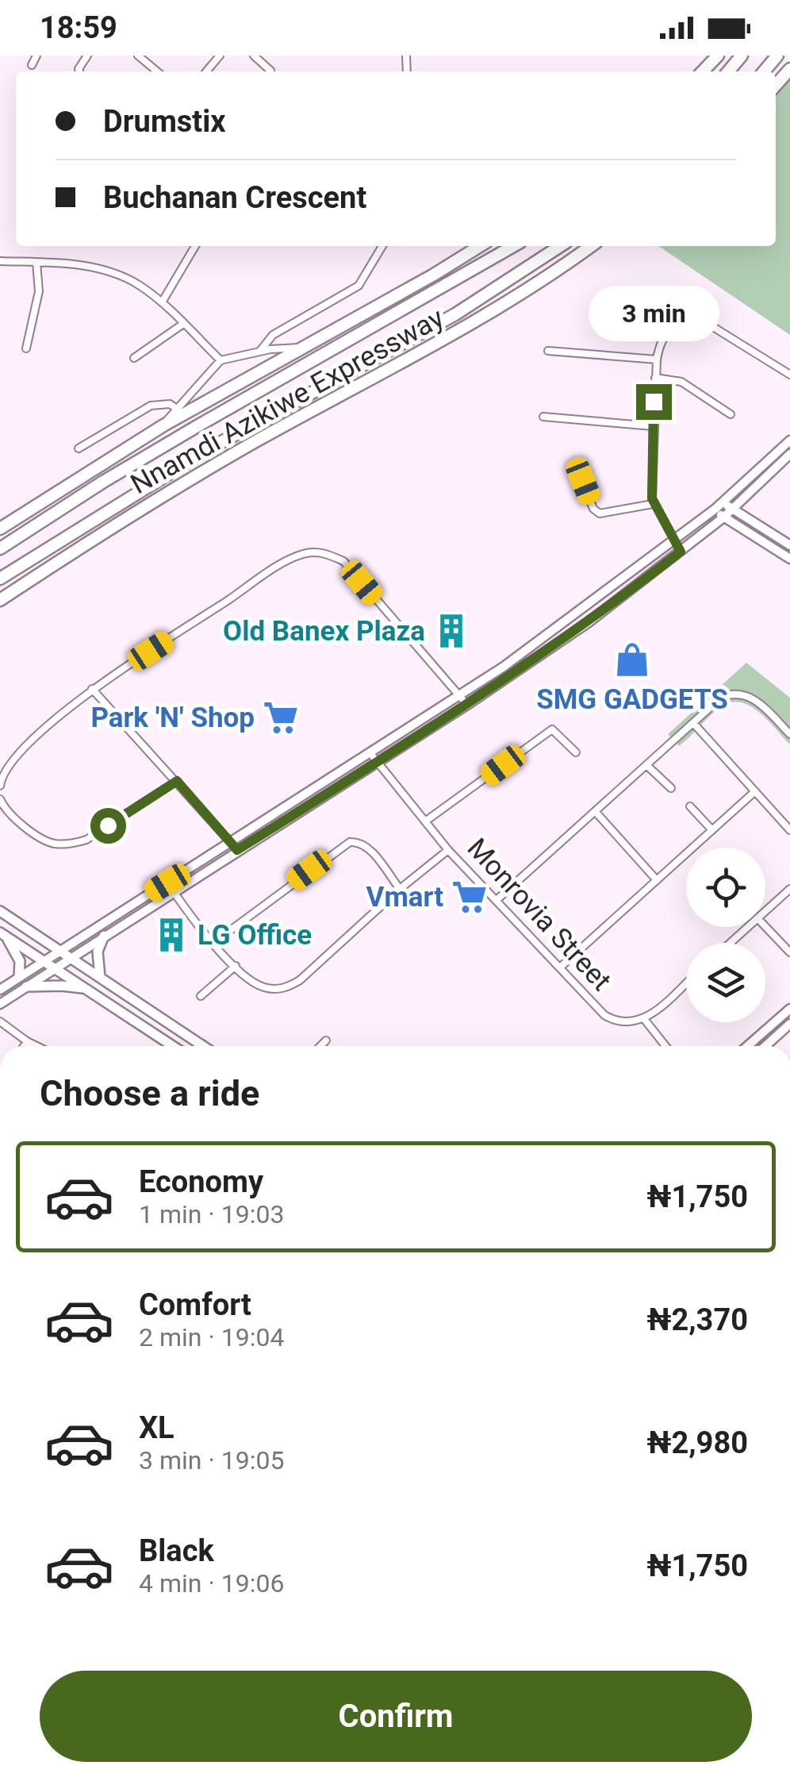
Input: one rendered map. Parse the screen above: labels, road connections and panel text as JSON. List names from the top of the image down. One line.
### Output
{"streets":{"highway":["Nnamdi Azikiwe Expressway"],"street":["Monrovia Street"]},"places":{"building":["Old Banex Plaza","LG Office"],"shop":["SMG GADGETS"],"supermarket":["Park 'N' Shop","Vmart"]},"page":{"status":"18:59","banner":["Drumstix","Buchanan Crescent"],"bubble":"3 min","heading":"Choose a ride","list":[{"name":"Economy","note":"1 min · 19:03","value":"₦1,750"},{"name":"Comfort","note":"2 min · 19:04","value":"₦2,370"},{"name":"XL","note":"3 min · 19:05","value":"₦2,980"},{"name":"Black","note":"4 min · 19:06","value":"₦1,750"}],"buttons":"Confirm"}}
